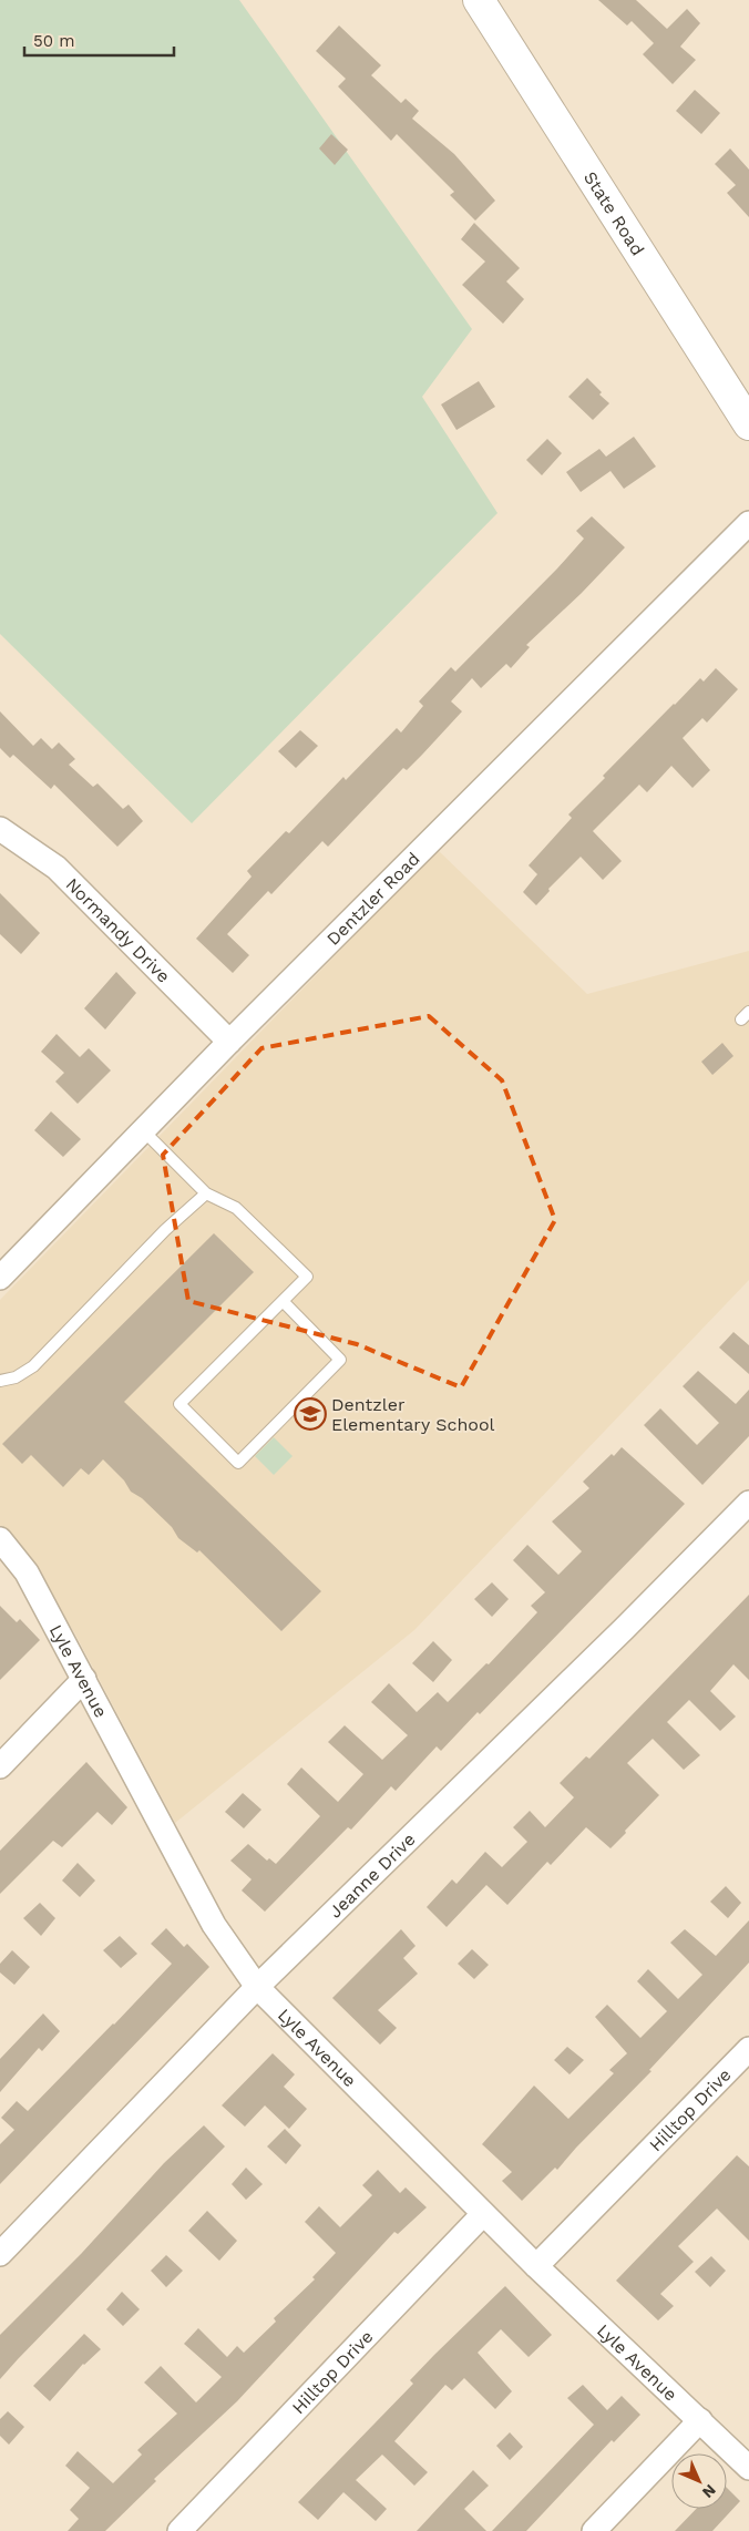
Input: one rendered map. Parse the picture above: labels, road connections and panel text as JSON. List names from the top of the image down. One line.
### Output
{"streets":{"main road":["State Road"],"street":["Dentzler Road","Normandy Drive","Lyle Avenue","Jeanne Drive","Hilltop Drive"]},"crossings":[["Dentzler Road","Normandy Drive"],["Lyle Avenue","Jeanne Drive"],["Lyle Avenue","Hilltop Drive"]],"places":{"school or university":["Dentzler Elementary School"]},"scale_bar":"50 m","north":"bottom right"}
